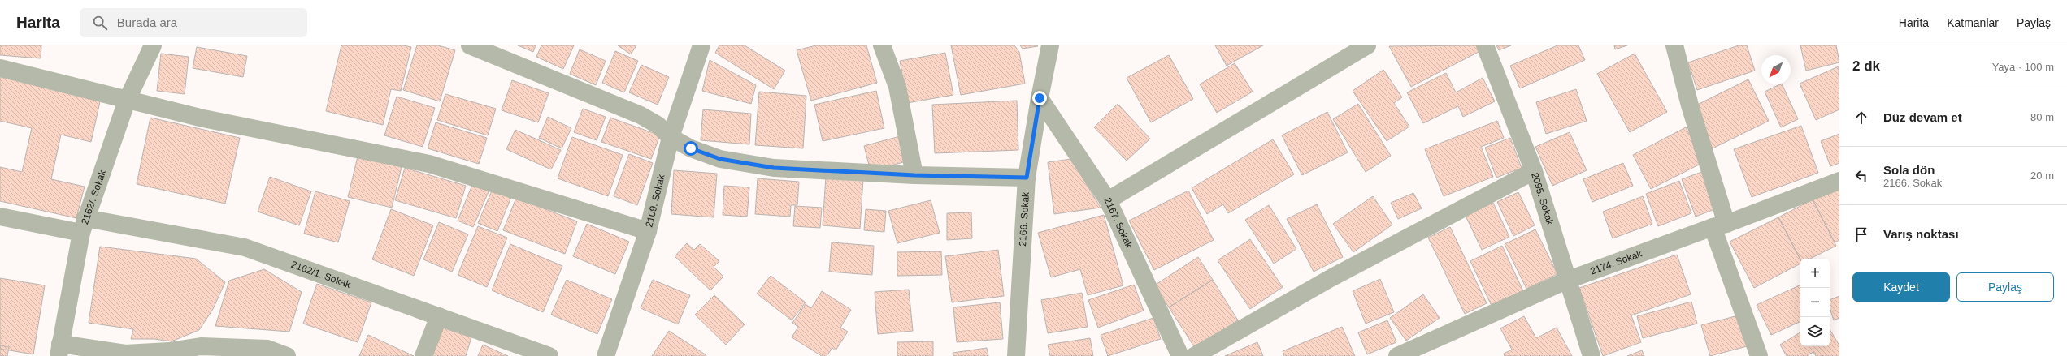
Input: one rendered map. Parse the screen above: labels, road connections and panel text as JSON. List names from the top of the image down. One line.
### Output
{"streets":{"street":["2162/. Sokak","2095. Sokak","2109. Sokak","2166. Sokak","2167. Sokak","2174. Sokak","2162/1. Sokak"]},"crossings":[["2162/. Sokak","2162/1. Sokak"],["2095. Sokak","2174. Sokak"],["2166. Sokak","2167. Sokak"]],"north":"bottom left","page":{"header":"Harita","search":"Burada ara","nav":["Harita","Katmanlar","Paylaş"],"heading":["2 dk","Yaya · 100 m"],"list":[["Düz devam et","80 m"],["Sola dön","2166. Sokak","20 m"],"Varış noktası"],"map_buttons":["+","−"],"buttons":["Kaydet","Paylaş"]}}
